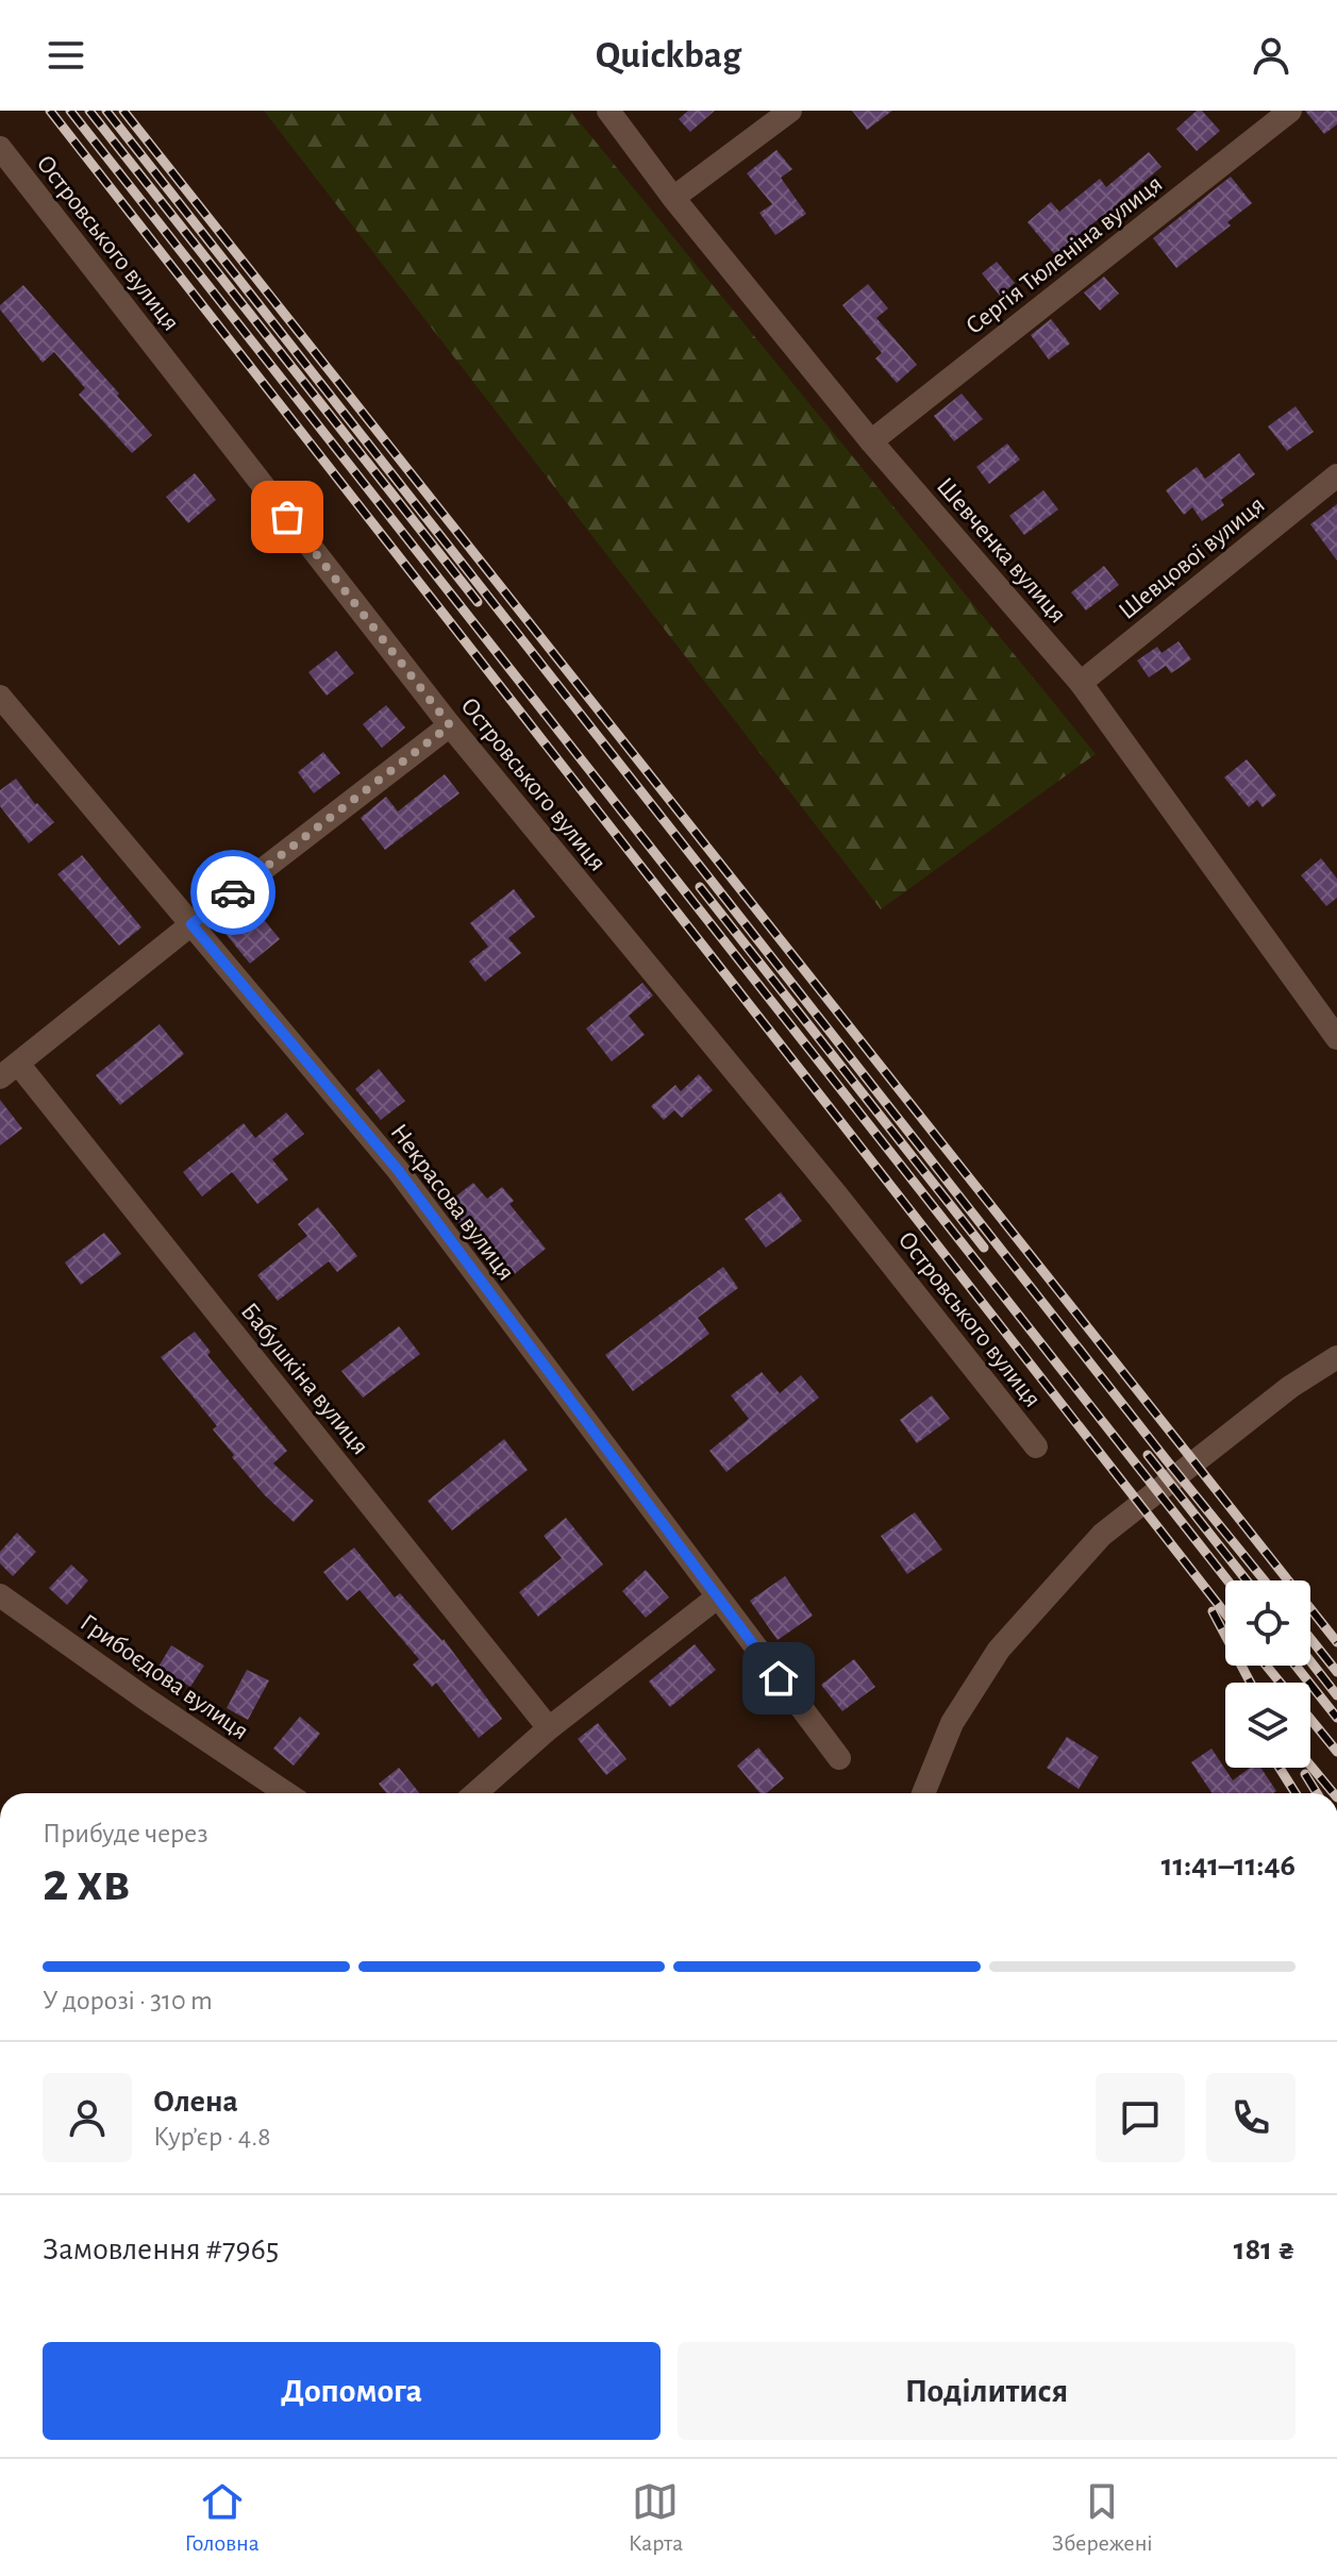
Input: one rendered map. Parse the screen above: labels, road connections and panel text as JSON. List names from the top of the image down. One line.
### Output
{"streets":{"street":["Островського вулиця","Сергія Тюленіна вулиця","Шевченка вулиця","Шевцової вулиця","Некрасова вулиця","Бабушкіна вулиця","Грибоєдова вулиця"]},"crossings":[["Сергія Тюленіна вулиця","Шевченка вулиця"],["Шевченка вулиця","Шевцової вулиця"]],"page":{"header":"Quickbag","heading":["2 хв","Прибуде через","11:41–11:46"],"panel":["Олена","Кур’єр · 4.8","Замовлення #7965","181 ₴"],"bar":"У дорозі · 310 m","buttons":["Допомога","Поділитися"],"tabs":["Головна","Карта","Збережені"]}}
